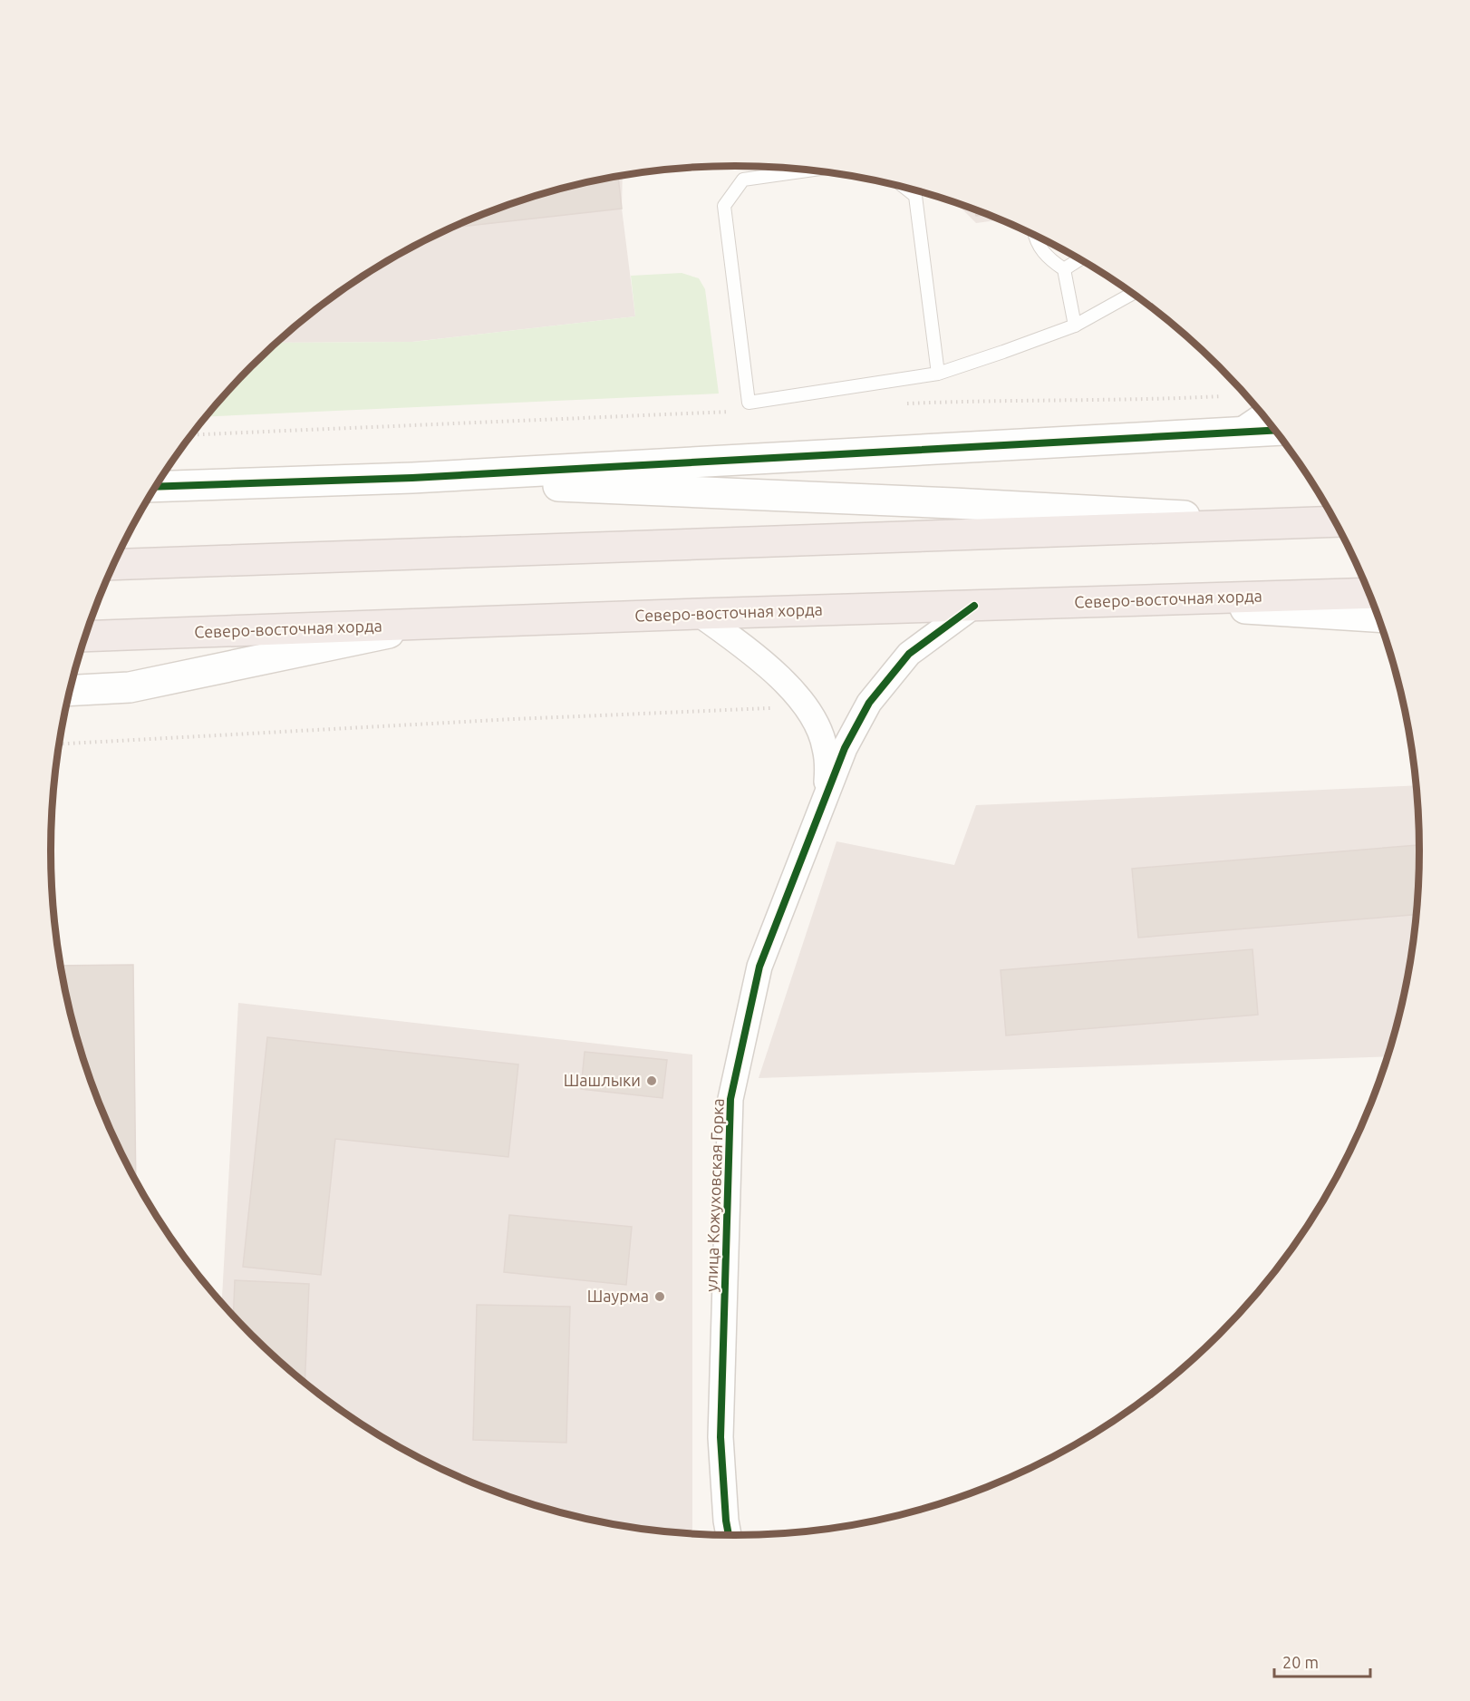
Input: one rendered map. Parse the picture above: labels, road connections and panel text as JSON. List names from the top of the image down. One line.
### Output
{"streets":{"highway":["Северо-восточная хорда"],"street":["улица Кожуховская Горка"]},"crossings":[["Северо-восточная хорда","улица Кожуховская Горка"]],"places":["Шашлыки","Шаурма"],"scale_bar":"20 m"}
